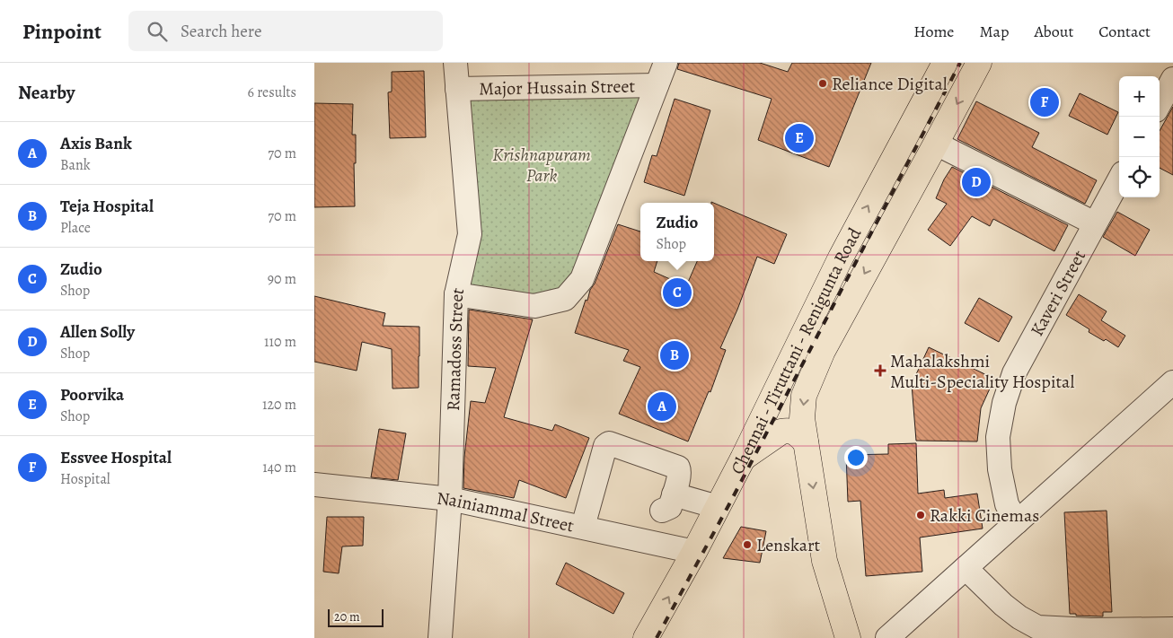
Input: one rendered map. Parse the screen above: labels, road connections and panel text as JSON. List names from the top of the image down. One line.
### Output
{"streets":{"highway":["Chennai - Tiruttani - Renigunta Road"],"street":["Major Hussain Street","Kaveri Street","Ramadoss Street","Nainiammal Street"]},"crossings":[["Major Hussain Street","Ramadoss Street"],["Ramadoss Street","Nainiammal Street"],["Chennai - Tiruttani - Renigunta Road","Nainiammal Street"]],"parks":["Krishnapuram Park"],"places":{"other":["Reliance Digital","Rakki Cinemas","Lenskart"],"health":["Mahalakshmi Multi-Speciality Hospital"]},"scale_bar":"20 m","page":{"header":"Pinpoint","search":"Search here","nav":["Home","Map","About","Contact"],"heading":["Nearby","6 results"],"map_buttons":["+","−"],"pins":["F","E","D","C","B","A"],"list":[{"mark":"A","name":"Axis Bank","note":"Bank","value":"70 m"},{"mark":"B","name":"Teja Hospital","note":"Place","value":"70 m"},{"mark":"C","name":"Zudio","note":"Shop","value":"90 m"},{"mark":"D","name":"Allen Solly","note":"Shop","value":"110 m"},{"mark":"E","name":"Poorvika","note":"Shop","value":"120 m"},{"mark":"F","name":"Essvee Hospital","note":"Hospital","value":"140 m"}],"popup":["Zudio","Shop"],"scale":"20 m"}}
